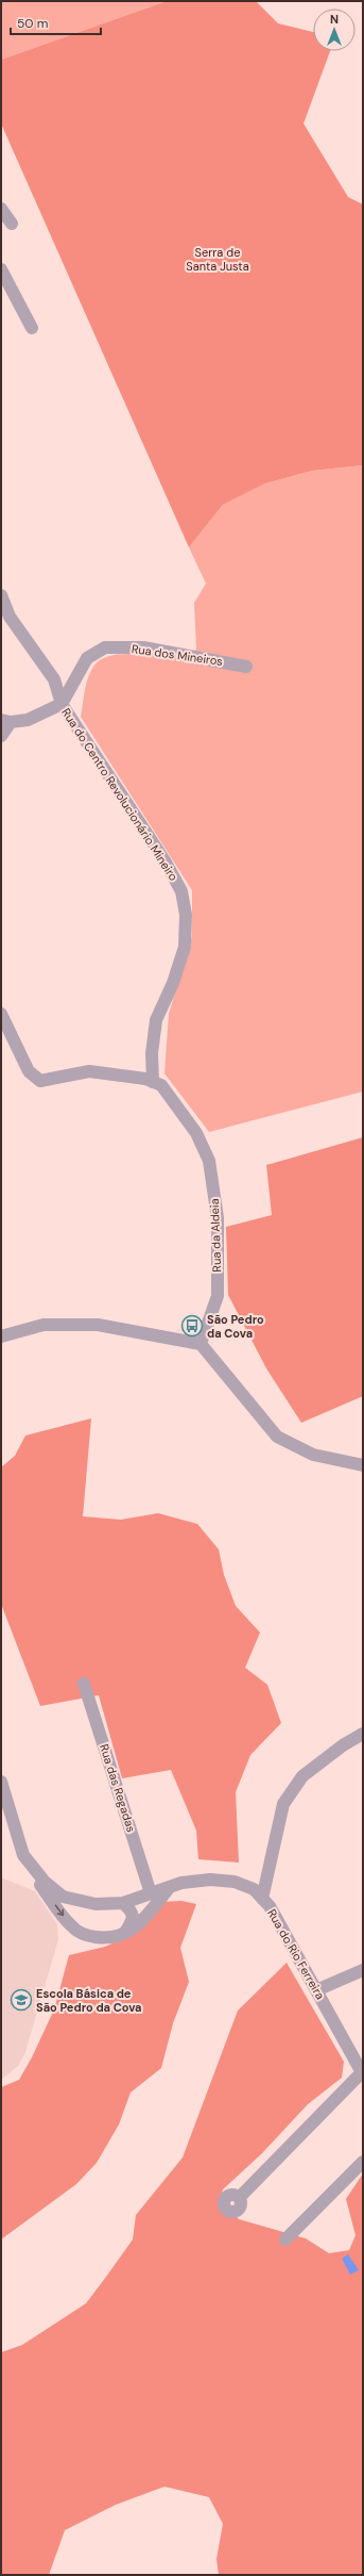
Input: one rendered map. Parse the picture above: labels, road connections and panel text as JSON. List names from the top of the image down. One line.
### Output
{"streets":{"street":["Rua dos Mineiros","Rua do Centro Revolucionário Mineiro","Rua da Aldeia","Rua das Regadas","Rua do Rio Ferreira"]},"crossings":[["Rua dos Mineiros","Rua do Centro Revolucionário Mineiro"],["Rua do Centro Revolucionário Mineiro","Rua da Aldeia"],["Rua das Regadas","Rua do Rio Ferreira"]],"parks":["Serra de Santa Justa"],"places":{"bus stop":["São Pedro da Cova"],"school or university":["Escola Básica de São Pedro da Cova"]},"scale_bar":"50 m","north":"top"}
